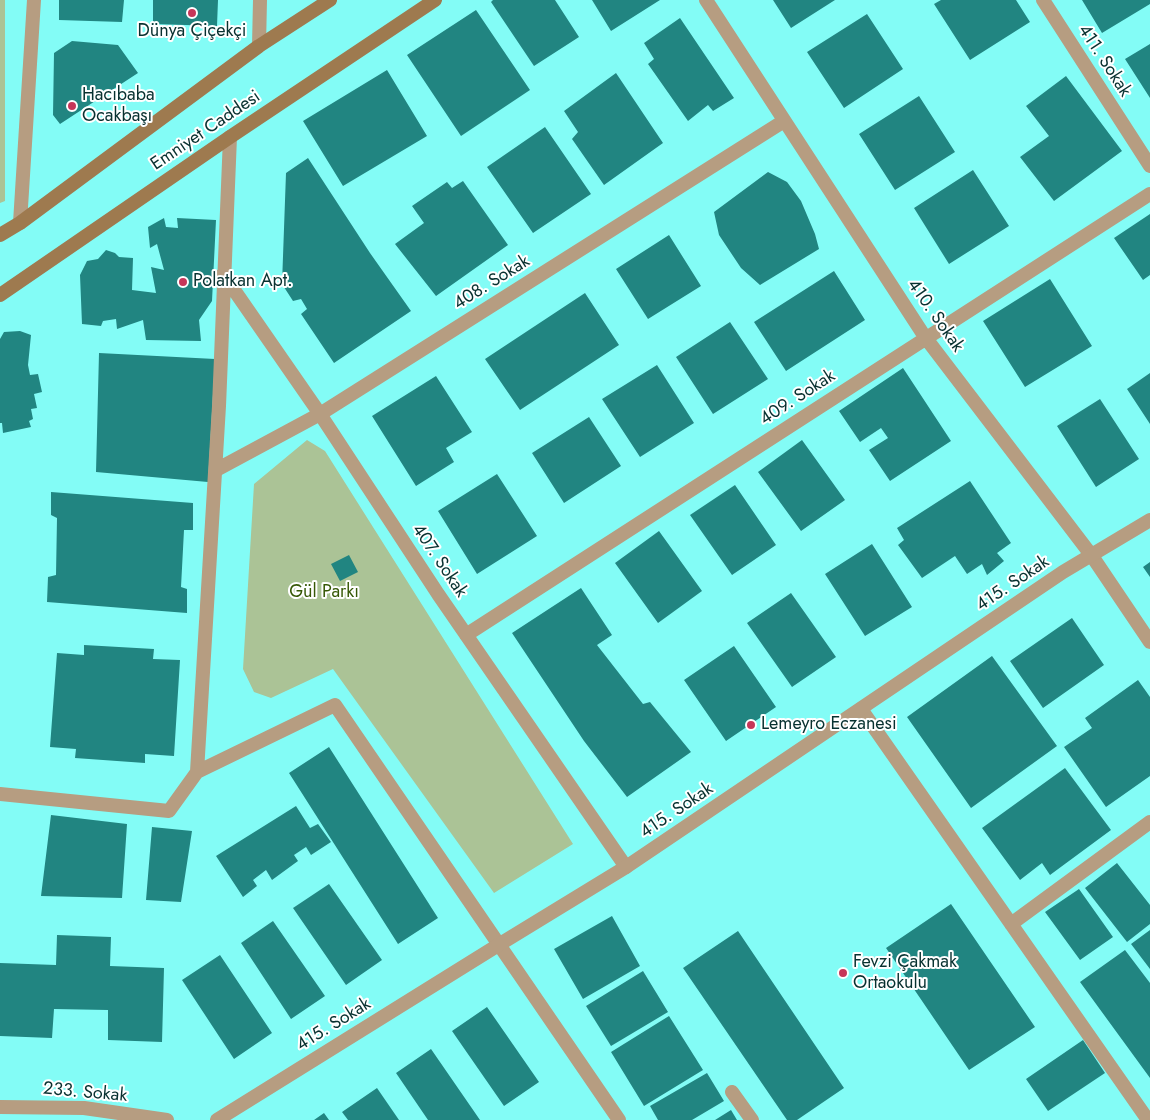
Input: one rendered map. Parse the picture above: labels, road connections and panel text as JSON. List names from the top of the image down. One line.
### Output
{"streets":{"main road":["Emniyet Caddesi"],"street":["411. Sokak","408. Sokak","410. Sokak","409. Sokak","407. Sokak","415. Sokak","233. Sokak"]},"crossings":[["408. Sokak","410. Sokak"],["408. Sokak","407. Sokak"],["410. Sokak","409. Sokak"],["410. Sokak","415. Sokak"],["409. Sokak","407. Sokak"],["407. Sokak","415. Sokak"]],"parks":["Gül Parkı"],"places":["Dünya Çiçekçi","Hacıbaba Ocakbaşı","Polatkan Apt.","Lemeyro Eczanesi","Fevzi Çakmak Ortaokulu"]}
